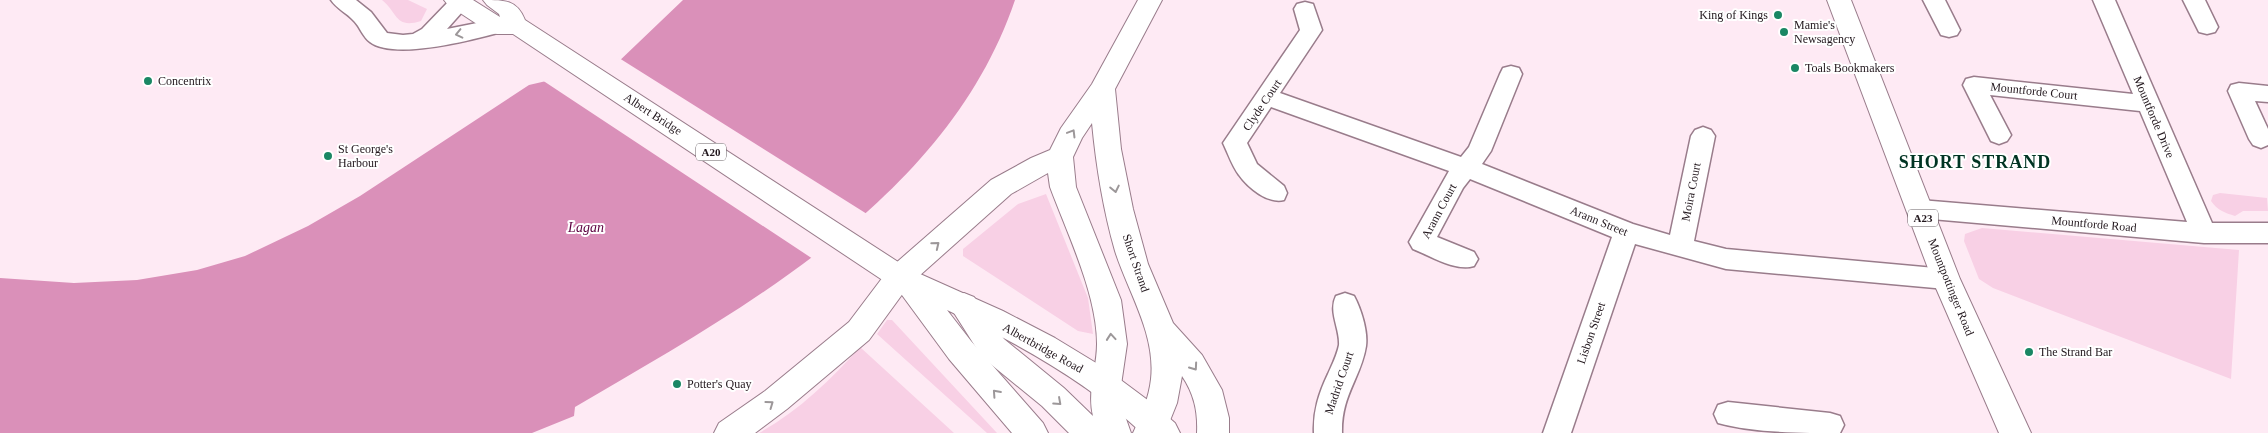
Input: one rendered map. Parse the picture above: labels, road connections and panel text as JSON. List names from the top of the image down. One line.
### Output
{"streets":{"main road":["Albert Bridge","A20","A23","Short Strand","Mountpottinger Road","Albertbridge Road"],"street":["Mountforde Court","Clyde Court","Mountforde Drive","Moira Court","Arann Court","Arann Street","Mountforde Road","Lisbon Street","Madrid Court"]},"crossings":[["Mountforde Court","Mountforde Drive"],["Clyde Court","Arann Street"],["Albert Bridge","A20"],["Albert Bridge","Albertbridge Road"],["Mountforde Drive","Mountforde Road"],["Moira Court","Arann Street"],["Arann Court","Arann Street"],["Arann Street","Mountpottinger Road"],["Arann Street","Lisbon Street"],["Mountforde Road","Mountpottinger Road"],["Short Strand","Albertbridge Road"]],"districts":["SHORT STRAND"],"water":["Lagan"],"places":["King of Kings","Mamie's Newsagency","Toals Bookmakers","Concentrix","St George's Harbour","The Strand Bar","Potter's Quay"]}
